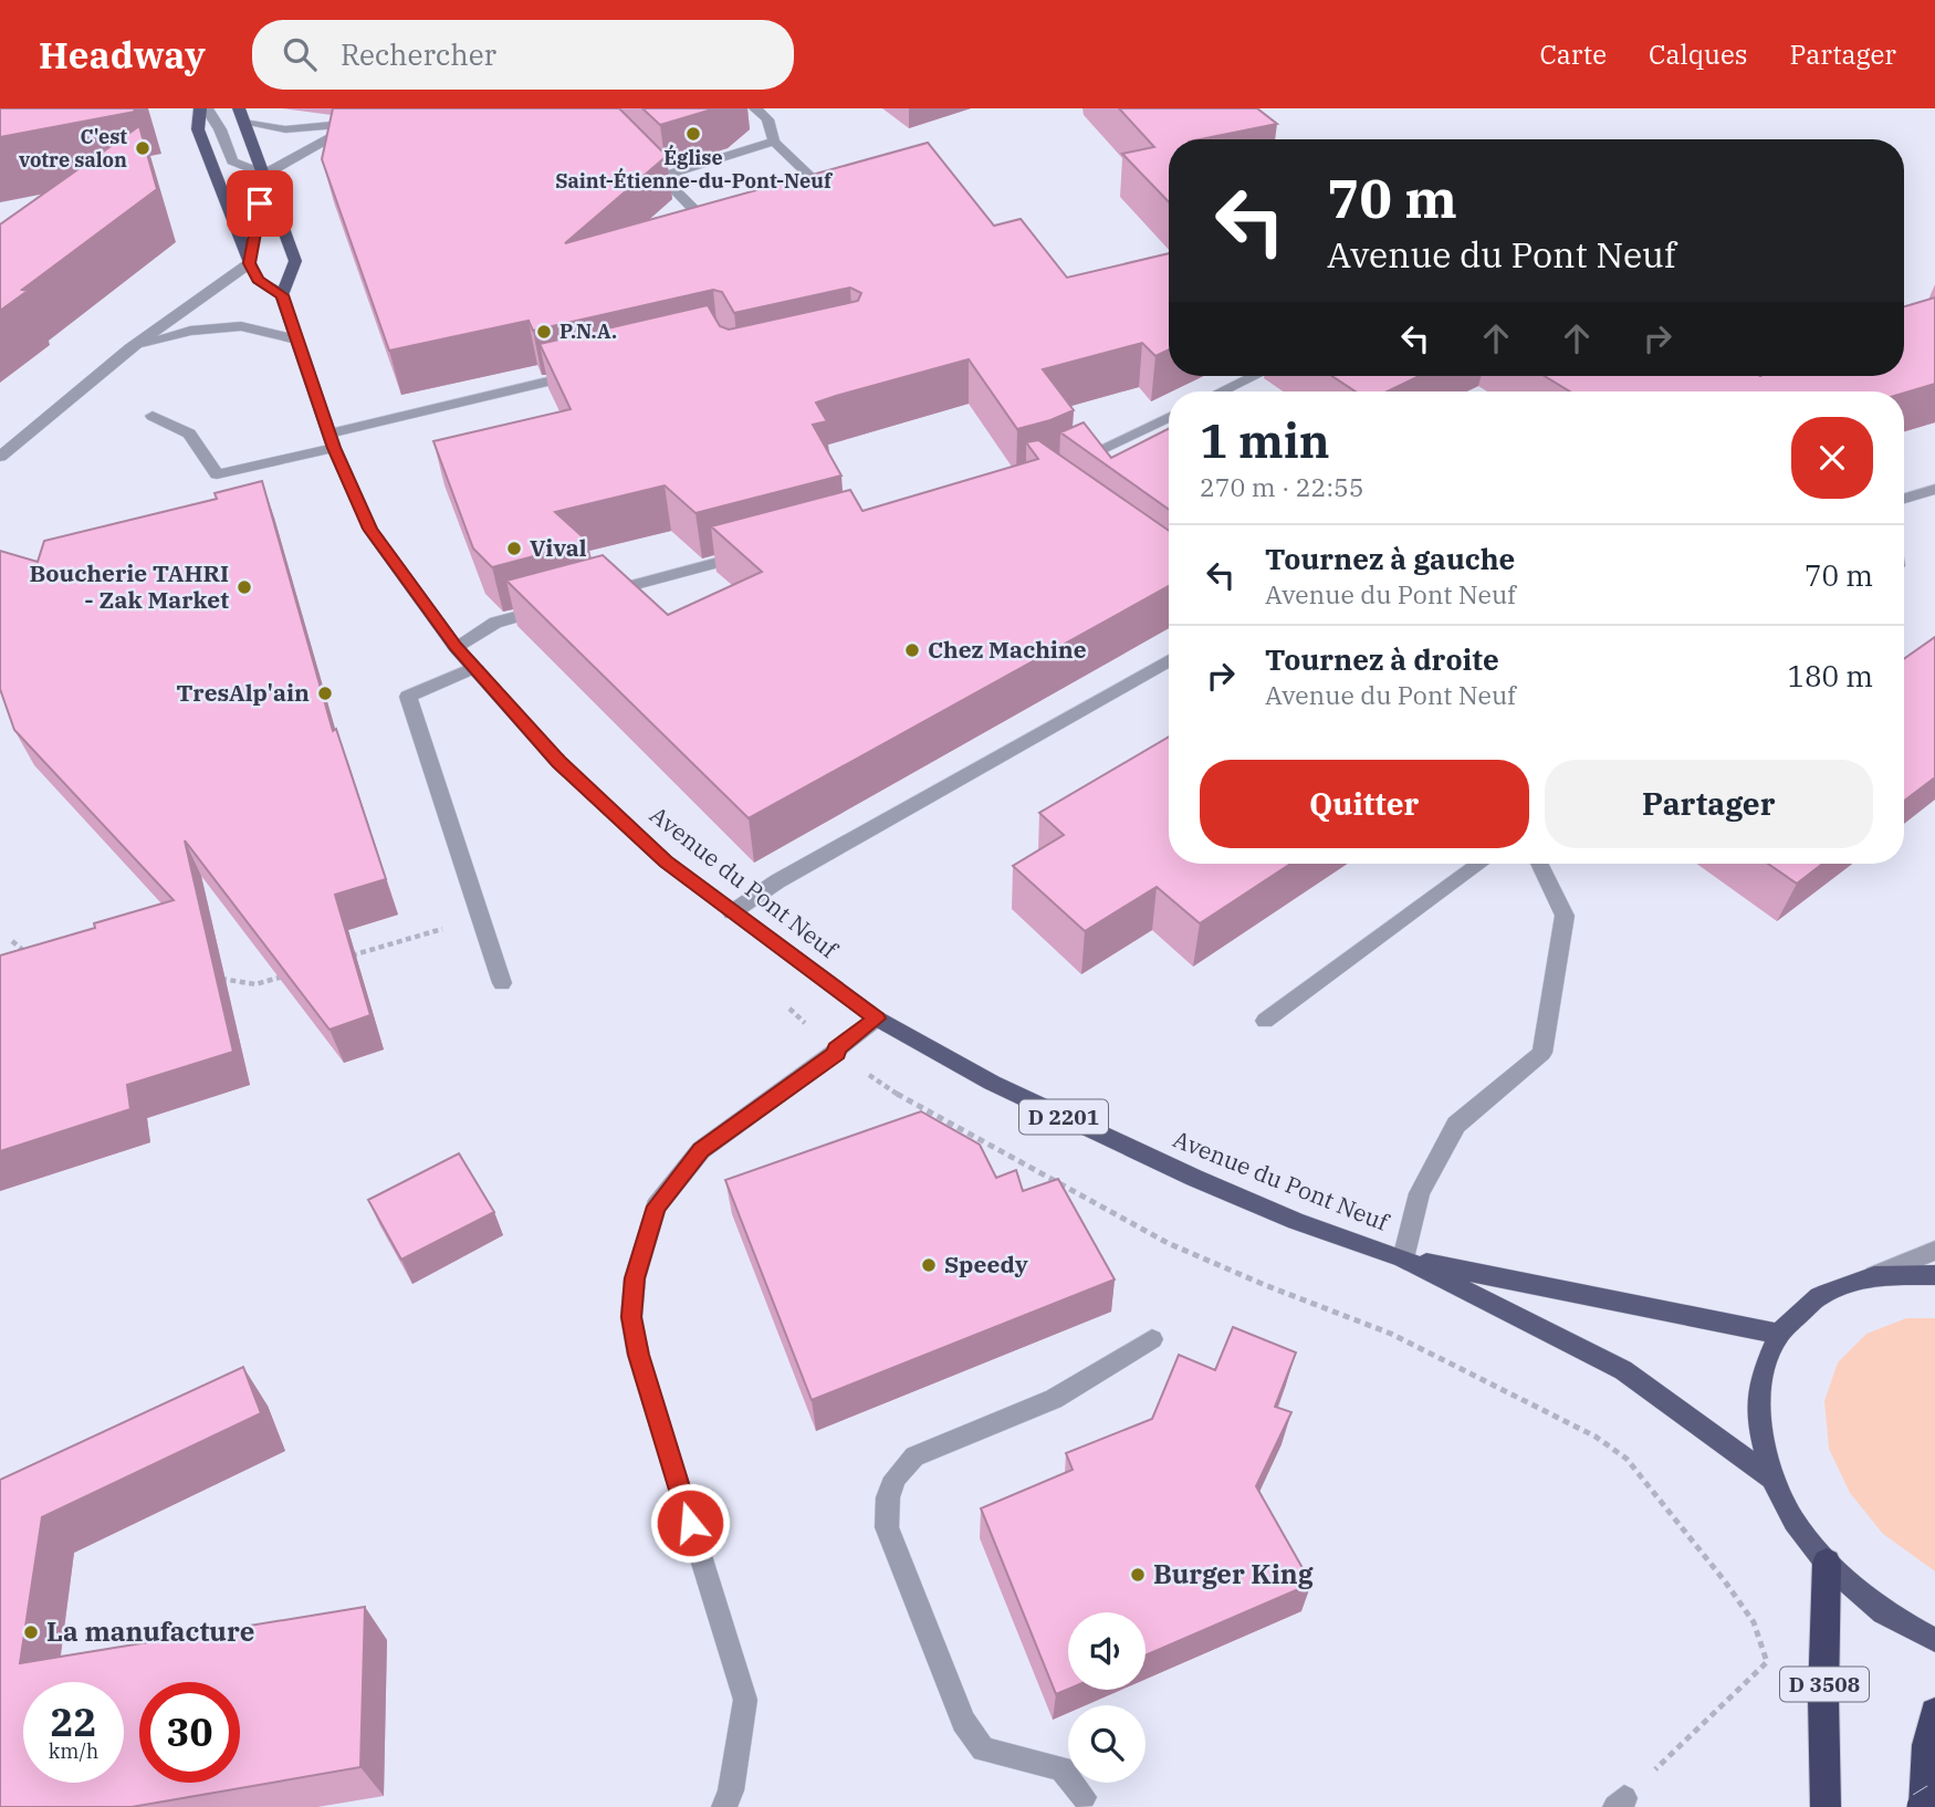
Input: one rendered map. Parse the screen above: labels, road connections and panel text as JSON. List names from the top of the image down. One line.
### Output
{"streets":{"highway":["D 3508"],"main road":["Avenue du Pont Neuf","D 2201"]},"places":["Église Saint-Étienne-du-Pont-Neuf","C'est votre salon","P.N.A.","Vival","Boucherie TAHRI - Zak Market","Chez Machine","TresAlp'ain","Speedy","Burger King","La manufacture"],"page":{"header":"Headway","search":"Rechercher","nav":["Carte","Calques","Partager"],"turn":["70 m","Avenue du Pont Neuf"],"heading":["1 min","270 m · 22:55"],"list":[{"name":"Tournez à gauche","note":"Avenue du Pont Neuf","value":"70 m"},{"name":"Tournez à droite","note":"Avenue du Pont Neuf","value":"180 m"}],"buttons":["Quitter","Partager"],"speed":"22 km/h","limit":"30"}}
